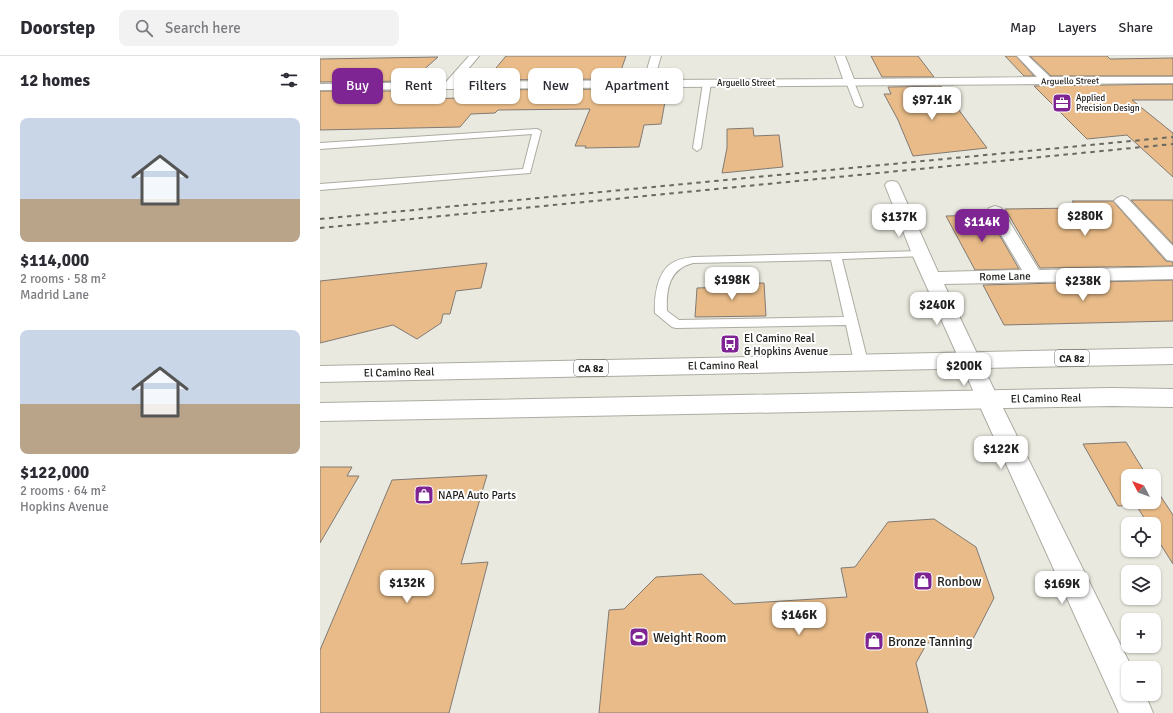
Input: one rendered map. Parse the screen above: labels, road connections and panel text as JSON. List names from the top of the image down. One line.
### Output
{"streets":{"street":["Arguello Street","Rome Lane","CA 82","El Camino Real"]},"places":{"office":["Applied Precision Design"],"bus stop":["El Camino Real & Hopkins Avenue"],"shop":["NAPA Auto Parts","Ronbow","Bronze Tanning"],"sports":["Weight Room"]},"north":"top left","page":{"header":"Doorstep","search":"Search here","nav":["Map","Layers","Share"],"heading":"12 homes","chip":["Buy","Rent","Filters","New","Apartment"],"price":["$97.1K","$280K","$137K","$114K","$198K","$238K","$240K","$200K","$122K","$132K","$169K","$146K"],"list":[{"name":"$114,000","note":"2 rooms · 58 m² · Madrid Lane"},{"name":"$122,000","note":"2 rooms · 64 m² · Hopkins Avenue"}],"map_buttons":["+","−"]}}
